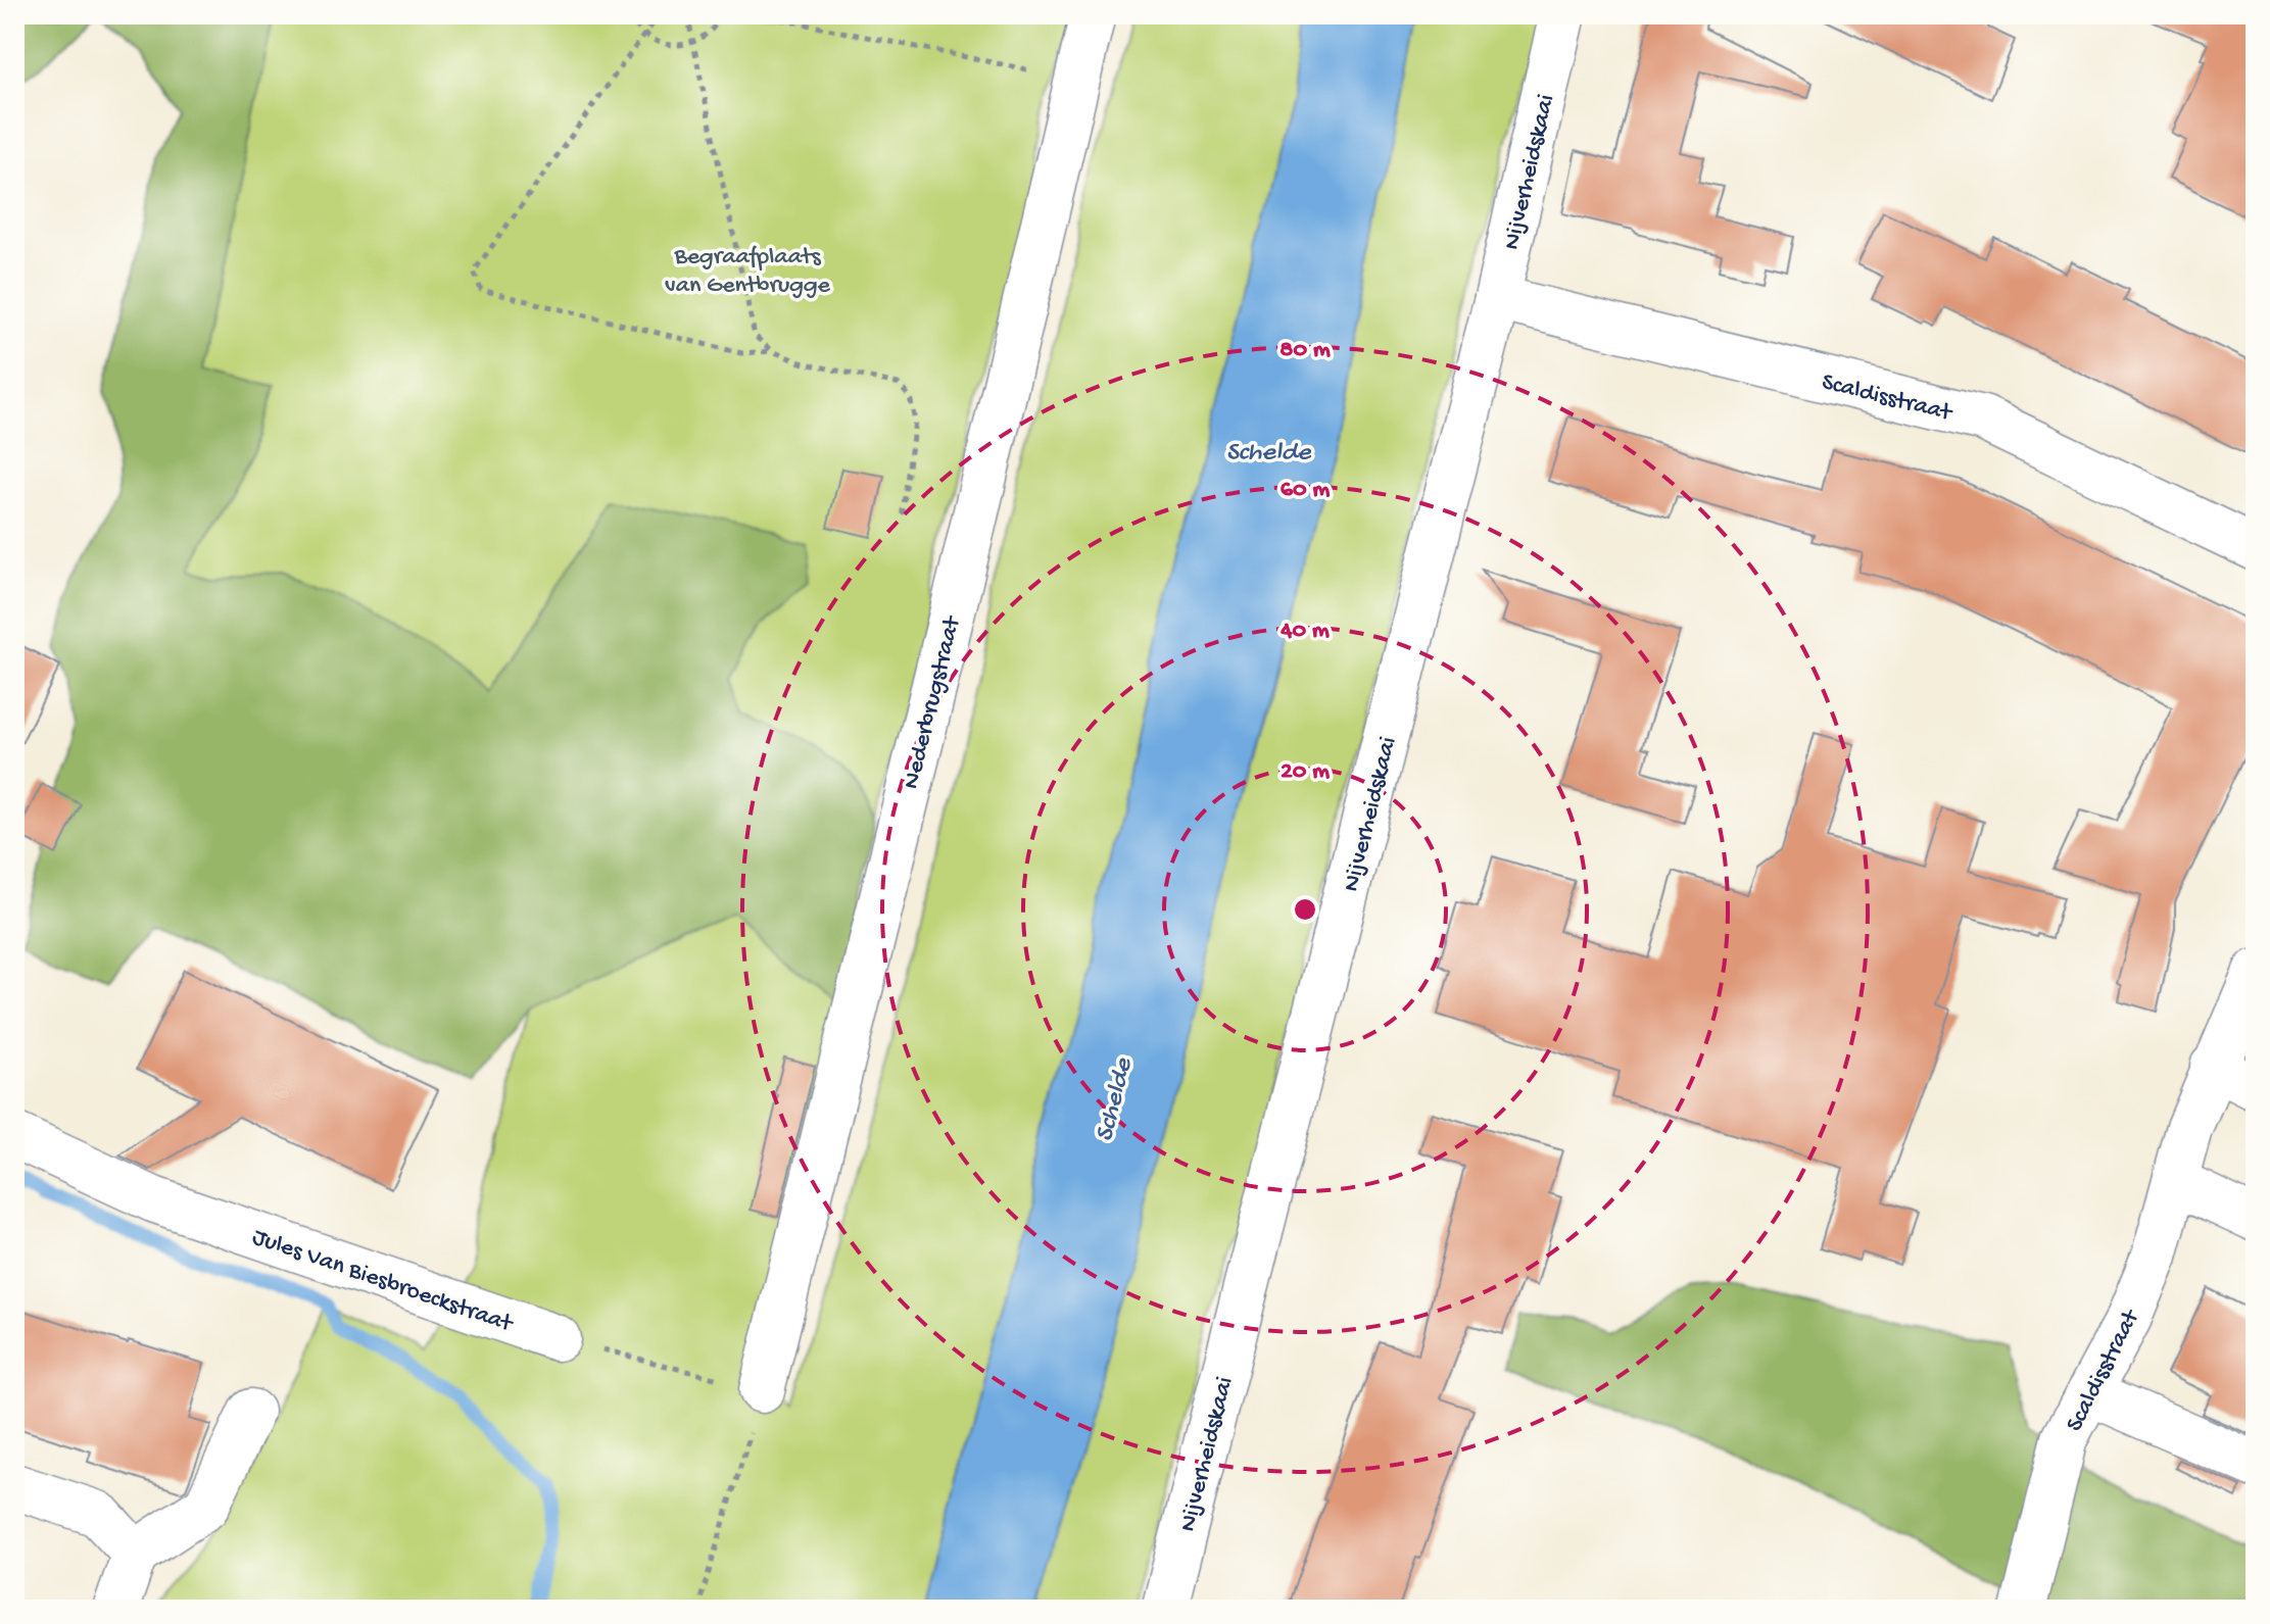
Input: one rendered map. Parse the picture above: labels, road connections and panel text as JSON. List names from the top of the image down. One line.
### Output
{"streets":{"street":["Nijverheidskaai","Scaldisstraat","Nederbrugstraat","Jules Van Biesbroeckstraat"]},"crossings":[["Nijverheidskaai","Scaldisstraat"]],"water":["Schelde"],"parks":["Begraafplaats van Gentbrugge"],"rings":["80 m","60 m","40 m","20 m"]}
